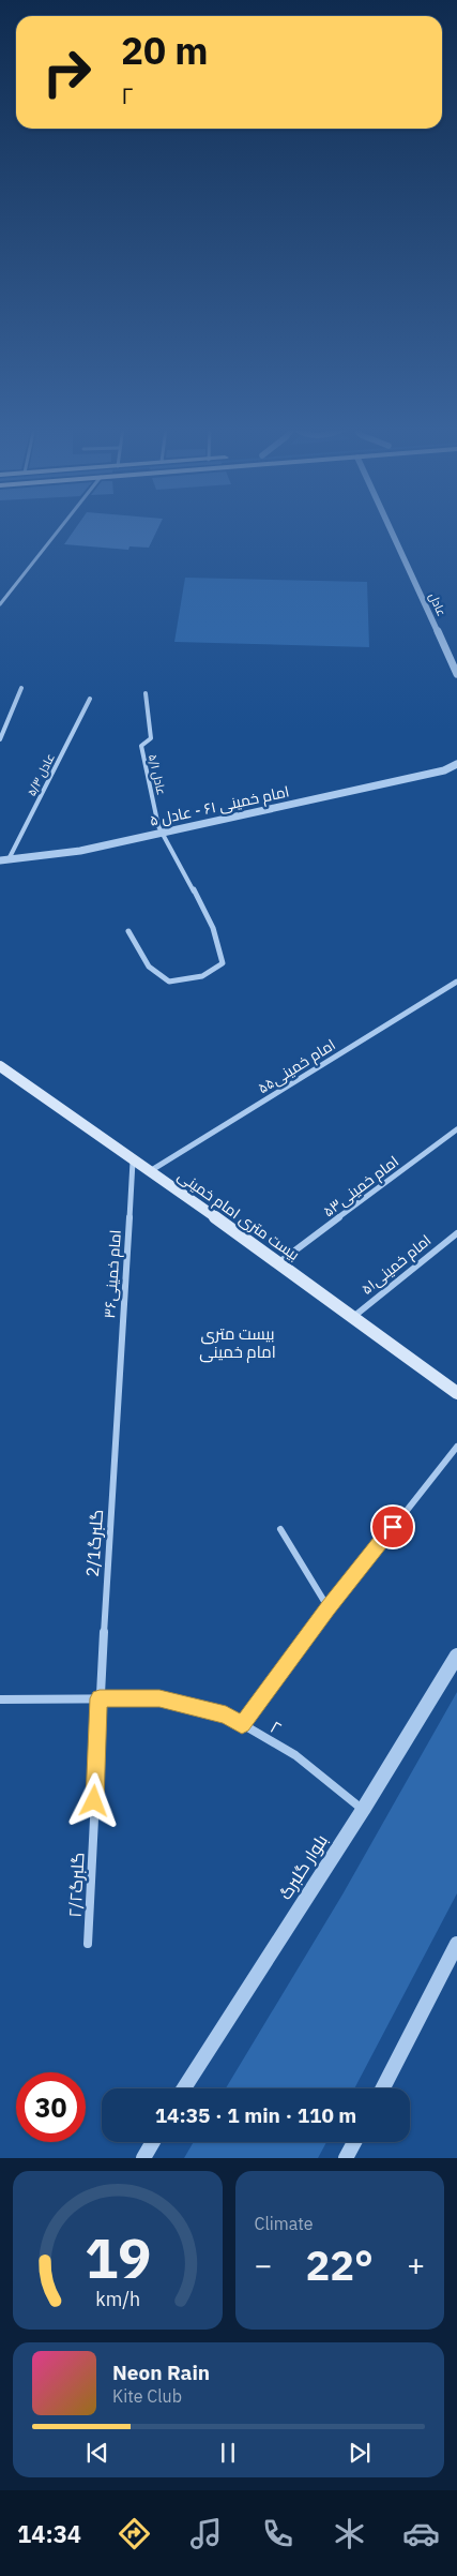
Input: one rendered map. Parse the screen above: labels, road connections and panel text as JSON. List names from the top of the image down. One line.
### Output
{"streets":{"main road":["بیست متری امام خمینی"],"street":["عادل","عادل ۵/۳","عادل ۵/۱","امام خمینی ۶۱ - عادل ۵","امام خمینی۵۵","امام خمینی۵۳","امام خمینی۵۱","امام خمینی۳۶","2/1گلبرگ","۲","بلوار گلبرگ","گلبرگ۲/۲"]},"crossings":[["عادل ۵/۳","امام خمینی ۶۱ - عادل ۵"],["عادل ۵/۱","امام خمینی ۶۱ - عادل ۵"],["امام خمینی۵۵","بیست متری امام خمینی"],["امام خمینی۵۳","بیست متری امام خمینی"],["بیست متری امام خمینی","امام خمینی۵۱"],["بیست متری امام خمینی","امام خمینی۳۶"],["امام خمینی۳۶","2/1گلبرگ"],["2/1گلبرگ","۲"],["2/1گلبرگ","گلبرگ۲/۲"],["۲","بلوار گلبرگ"],["۲","گلبرگ۲/۲"]],"districts":["بیست متری امام خمینی"],"page":{"turn":["20 m","۲"],"limit":"30","trip":"14:35 · 1 min · 110 m","tile":"Climate","heat":["−","22°","+"],"song":["Neon Rain","Kite Club"],"tabs":"14:34","gauge":["19","km/h"]}}
